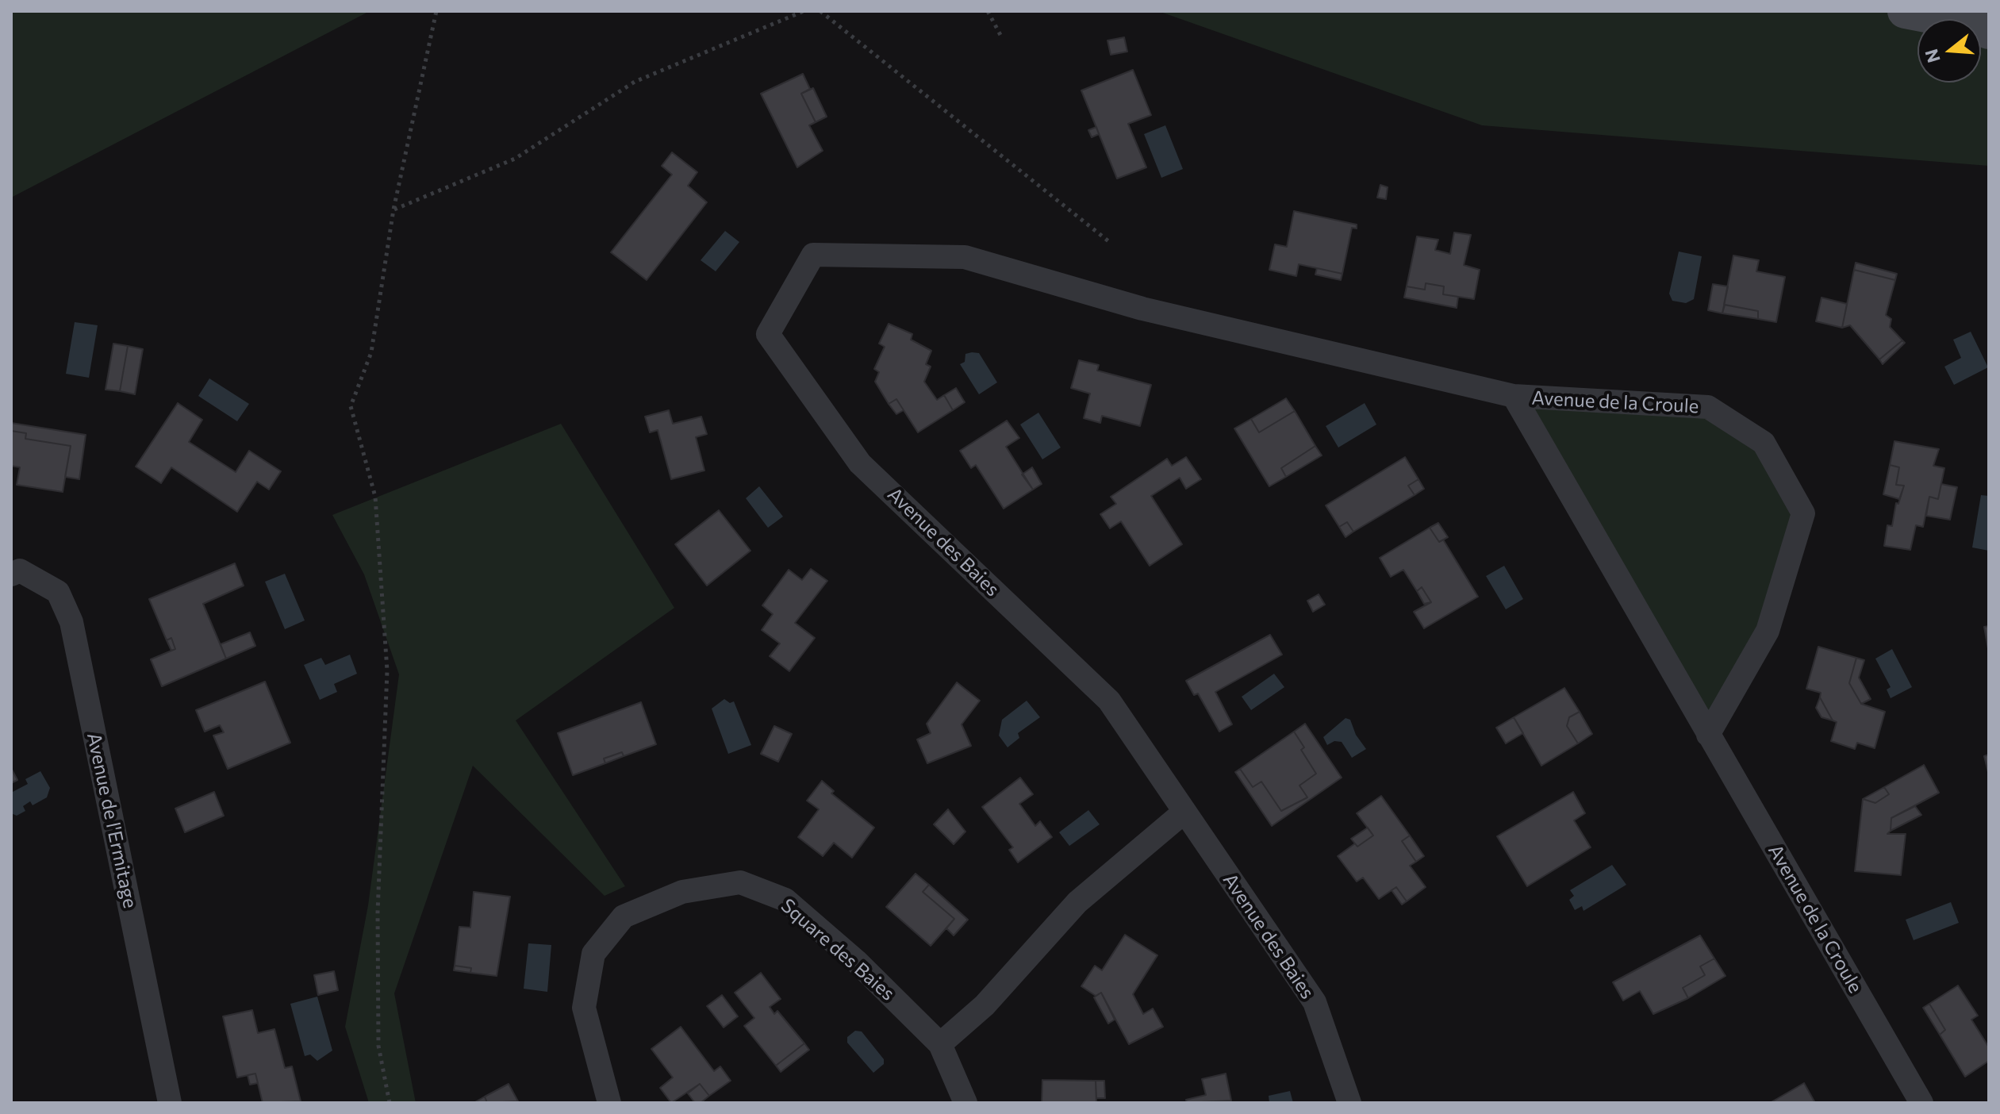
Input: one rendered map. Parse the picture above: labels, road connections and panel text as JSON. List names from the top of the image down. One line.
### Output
{"streets":{"street":["Avenue de la Croule","Avenue des Baies","Avenue de l'Ermitage","Square des Baies"]},"crossings":[["Avenue de la Croule","Avenue des Baies"]],"north":"left"}
